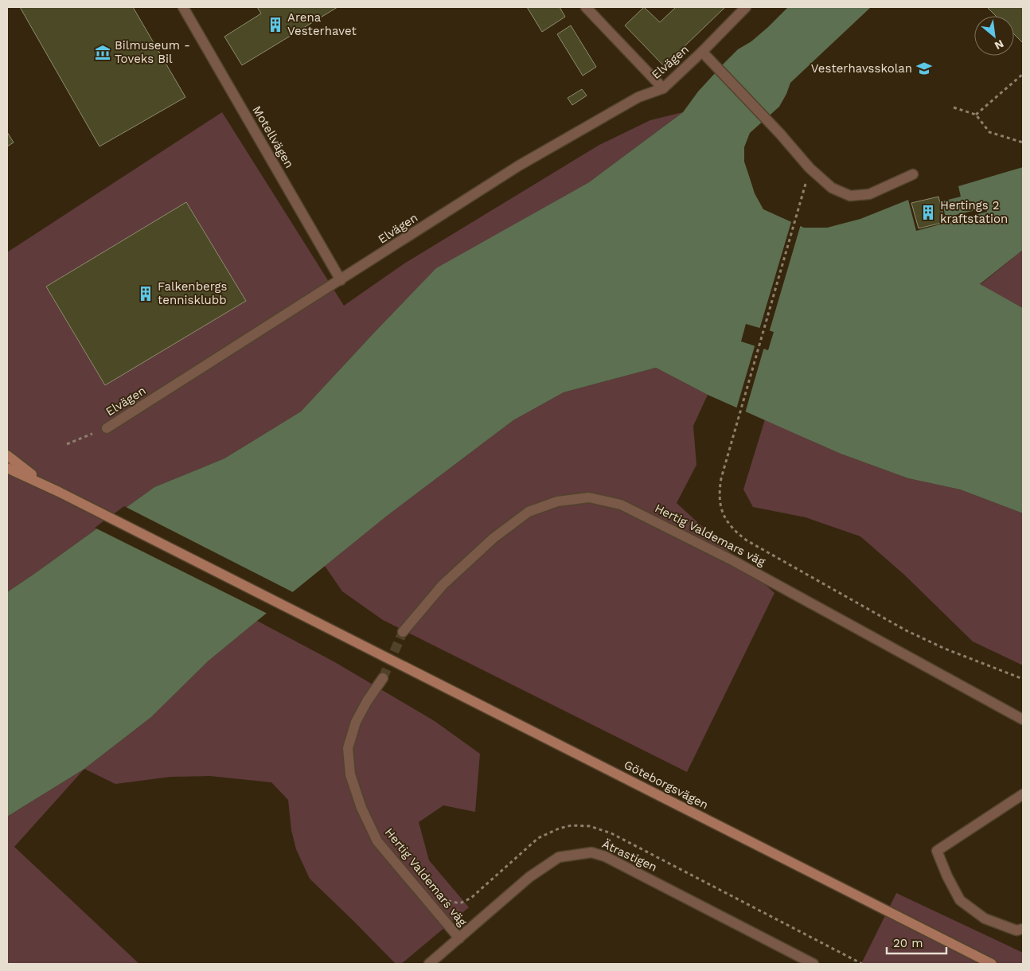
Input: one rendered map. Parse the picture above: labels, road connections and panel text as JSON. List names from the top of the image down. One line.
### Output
{"streets":{"main road":["Göteborgsvägen"],"street":["Elvägen","Motellvägen","Hertig Valdemars väg","Ätrastigen"]},"crossings":[["Elvägen","Motellvägen"],["Hertig Valdemars väg","Ätrastigen"]],"places":{"building":["Arena Vesterhavet","Hertings 2 kraftstation","Falkenbergs tennisklubb"],"museum":["Bilmuseum - Toveks Bil"],"school or university":["Vesterhavsskolan"]},"scale_bar":"20 m","north":"bottom right"}
